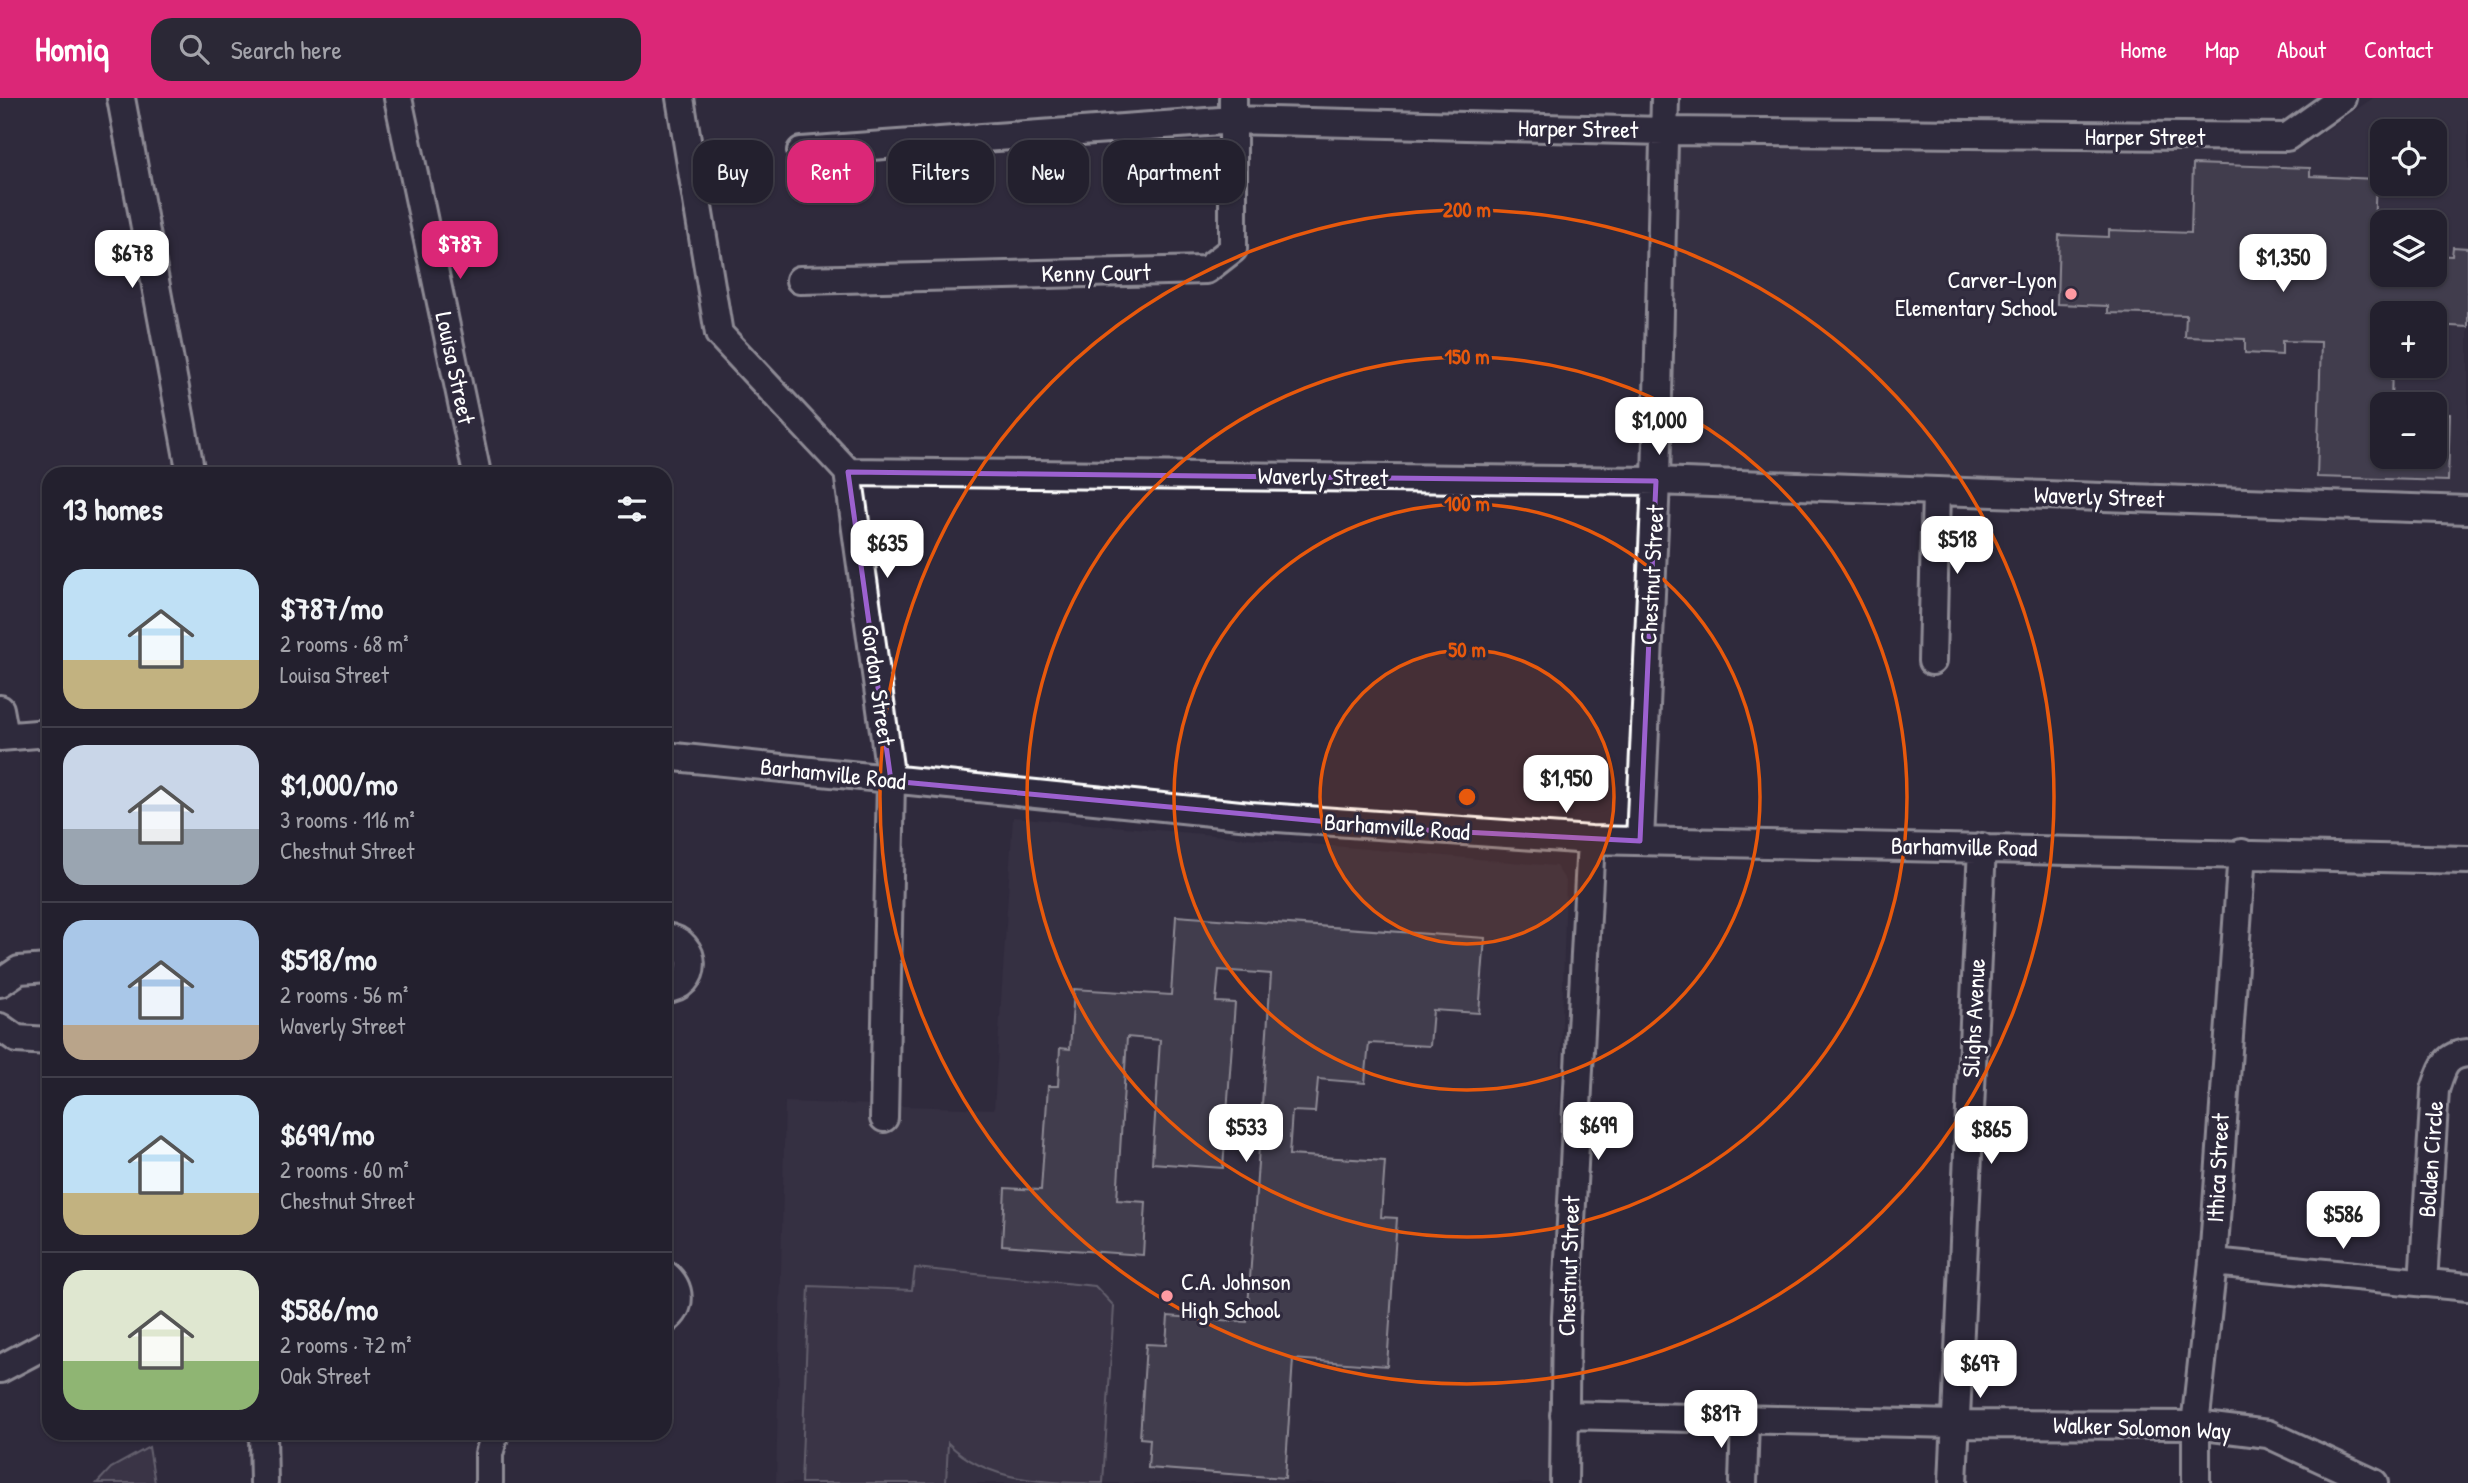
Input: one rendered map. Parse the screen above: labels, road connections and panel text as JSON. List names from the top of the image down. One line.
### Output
{"streets":{"street":["Harper Street","Kenny Court","Louisa Street","Waverly Street","Chestnut Street","Gordon Street","Barhamville Road","Slighs Avenue","Bolden Circle","Ithica Street","Walker Solomon Way"]},"crossings":[["Harper Street","Kenny Court"],["Harper Street","Chestnut Street"],["Waverly Street","Chestnut Street"],["Waverly Street","Gordon Street"],["Chestnut Street","Barhamville Road"],["Chestnut Street","Walker Solomon Way"],["Gordon Street","Barhamville Road"],["Barhamville Road","Slighs Avenue"],["Barhamville Road","Ithica Street"],["Slighs Avenue","Walker Solomon Way"],["Ithica Street","Walker Solomon Way"]],"places":["Carver-Lyon Elementary School","C.A. Johnson High School"],"page":{"header":"Homiq","search":"Search here","nav":["Home","Map","About","Contact"],"map_buttons":["+","−"],"chip":["Buy","Rent","Filters","New","Apartment"],"price":["$787","$678","$1,350","$1,000","$518","$635","$1,950","$699","$533","$865","$586","$697","$817"],"heading":"13 homes","list":[{"name":"$787/mo","note":"2 rooms · 68 m² · Louisa Street"},{"name":"$1,000/mo","note":"3 rooms · 116 m² · Chestnut Street"},{"name":"$518/mo","note":"2 rooms · 56 m² · Waverly Street"},{"name":"$699/mo","note":"2 rooms · 60 m² · Chestnut Street"},{"name":"$586/mo","note":"2 rooms · 72 m² · Oak Street"}]},"rings":["200 m","150 m","100 m","50 m"]}
